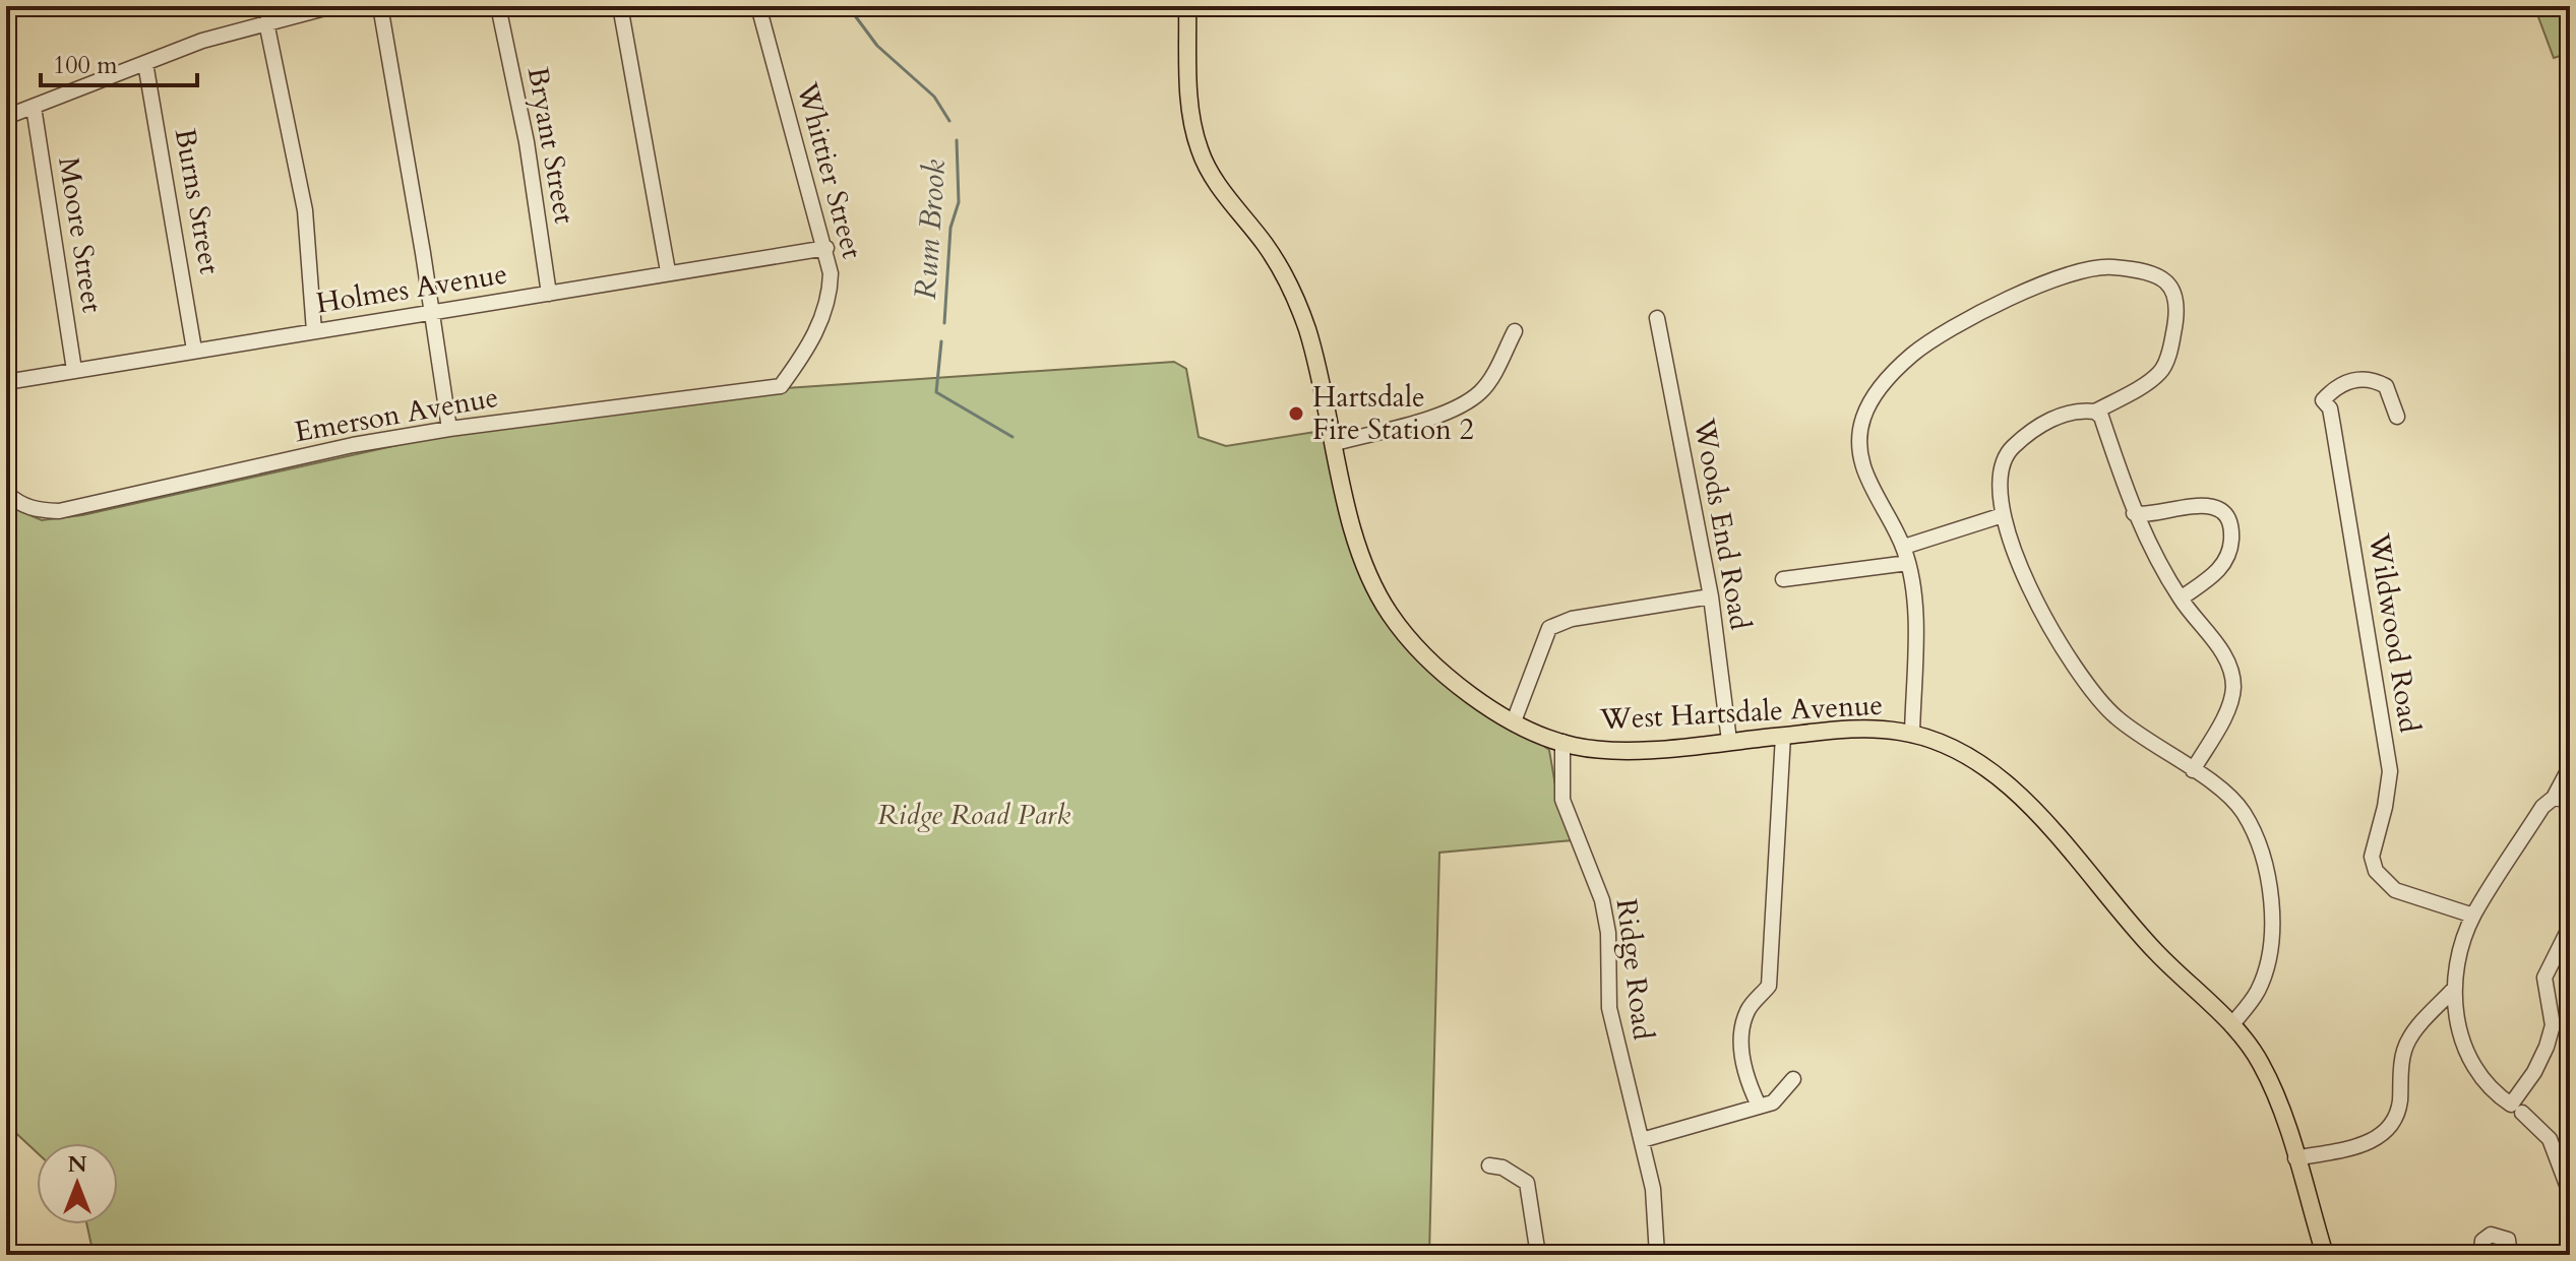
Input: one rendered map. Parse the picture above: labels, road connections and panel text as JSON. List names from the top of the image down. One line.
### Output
{"streets":{"main road":["West Hartsdale Avenue"],"street":["Bryant Street","Whittier Street","Burns Street","Moore Street","Holmes Avenue","Emerson Avenue","Woods End Road","Wildwood Road","Ridge Road"]},"crossings":[["Bryant Street","Holmes Avenue"],["Whittier Street","Holmes Avenue"],["Whittier Street","Emerson Avenue"],["Burns Street","Holmes Avenue"],["Moore Street","Holmes Avenue"],["Woods End Road","West Hartsdale Avenue"],["West Hartsdale Avenue","Ridge Road"]],"water":["Rum Brook"],"parks":["Ridge Road Park"],"places":["Hartsdale Fire Station 2"],"scale_bar":"100 m","north":"top"}
